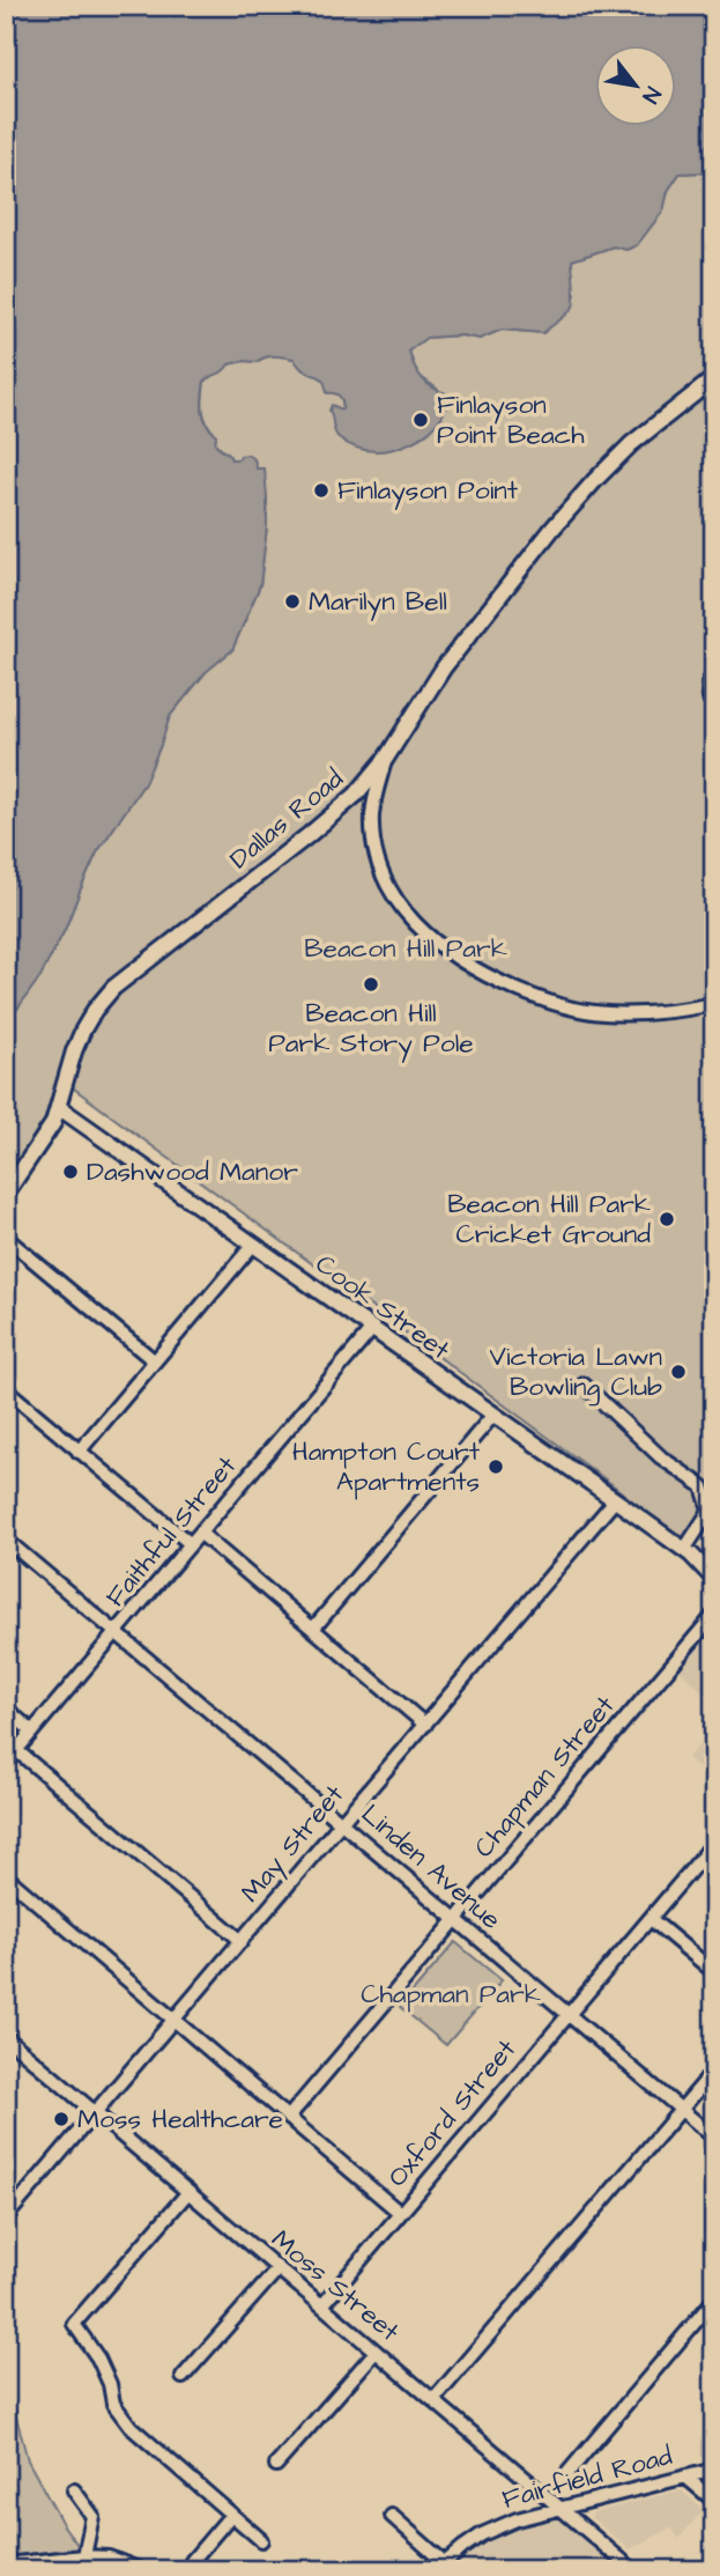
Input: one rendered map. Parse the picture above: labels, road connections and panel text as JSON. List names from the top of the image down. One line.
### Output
{"streets":{"main road":["Dallas Road","Cook Street"],"street":["Faithful Street","Chapman Street","May Street","Linden Avenue","Oxford Street","Moss Street","Fairfield Road"]},"crossings":[["Dallas Road","Cook Street"],["Cook Street","Faithful Street"],["Cook Street","May Street"],["Faithful Street","Linden Avenue"],["Chapman Street","Linden Avenue"],["May Street","Linden Avenue"],["May Street","Moss Street"],["Linden Avenue","Oxford Street"],["Oxford Street","Moss Street"],["Moss Street","Fairfield Road"]],"parks":["Beacon Hill Park","Chapman Park"],"places":["Finlayson Point Beach","Finlayson Point","Marilyn Bell","Beacon Hill Park Story Pole","Dashwood Manor","Beacon Hill Park Cricket Ground","Victoria Lawn Bowling Club","Hampton Court Apartments","Moss Healthcare"],"north":"bottom right"}
